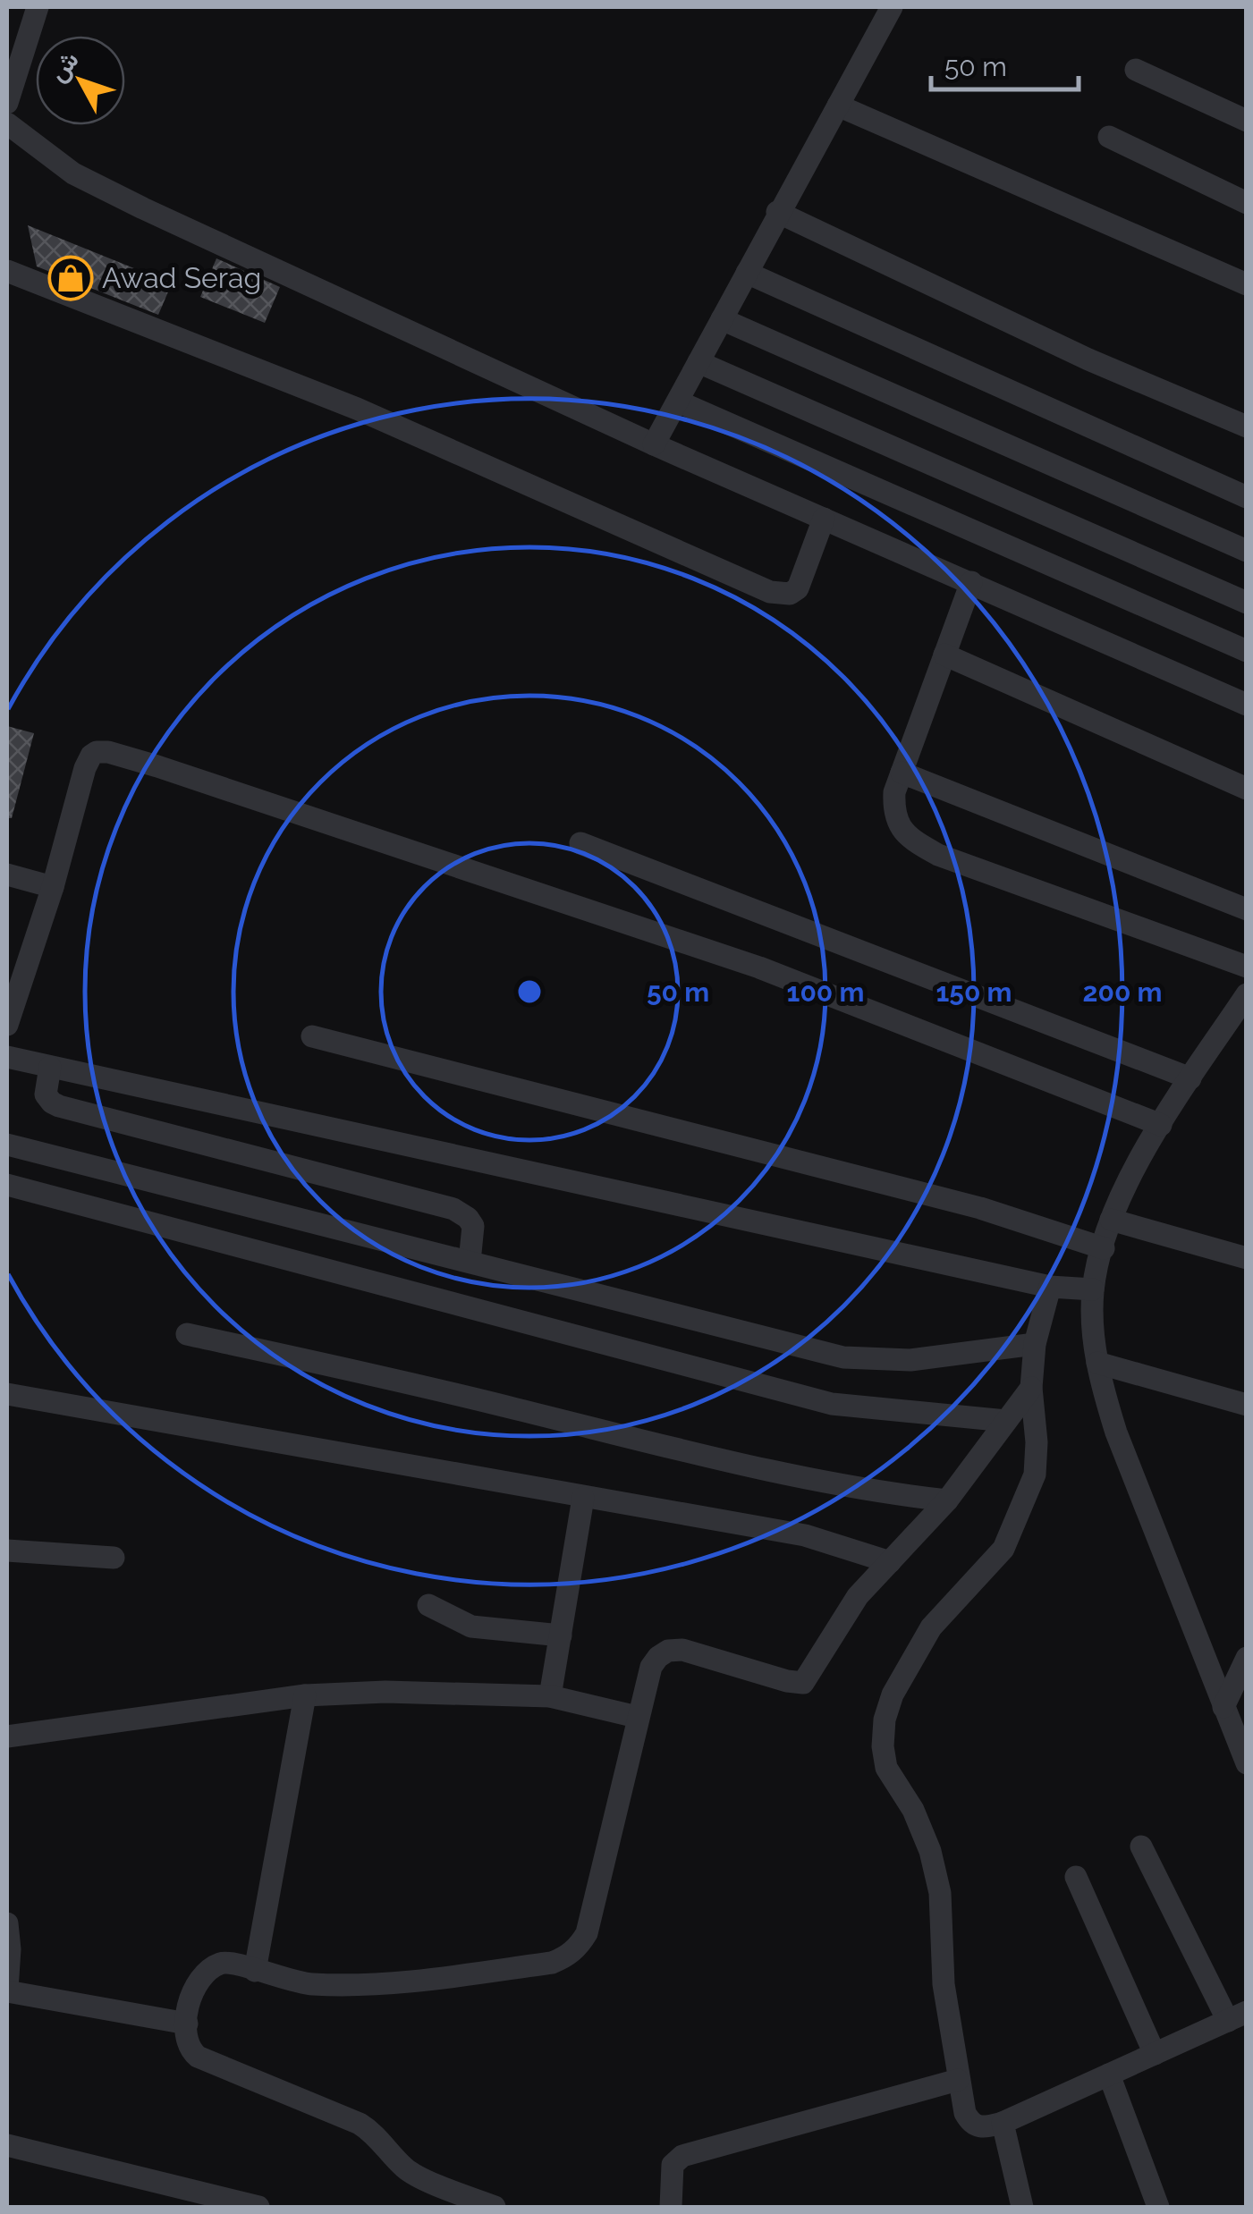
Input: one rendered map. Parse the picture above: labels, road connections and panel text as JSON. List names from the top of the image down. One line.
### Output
{"places":{"shop":["Awad Serag"]},"scale_bar":"50 m","north":"top left","rings":["50 m","100 m","150 m","200 m"]}
